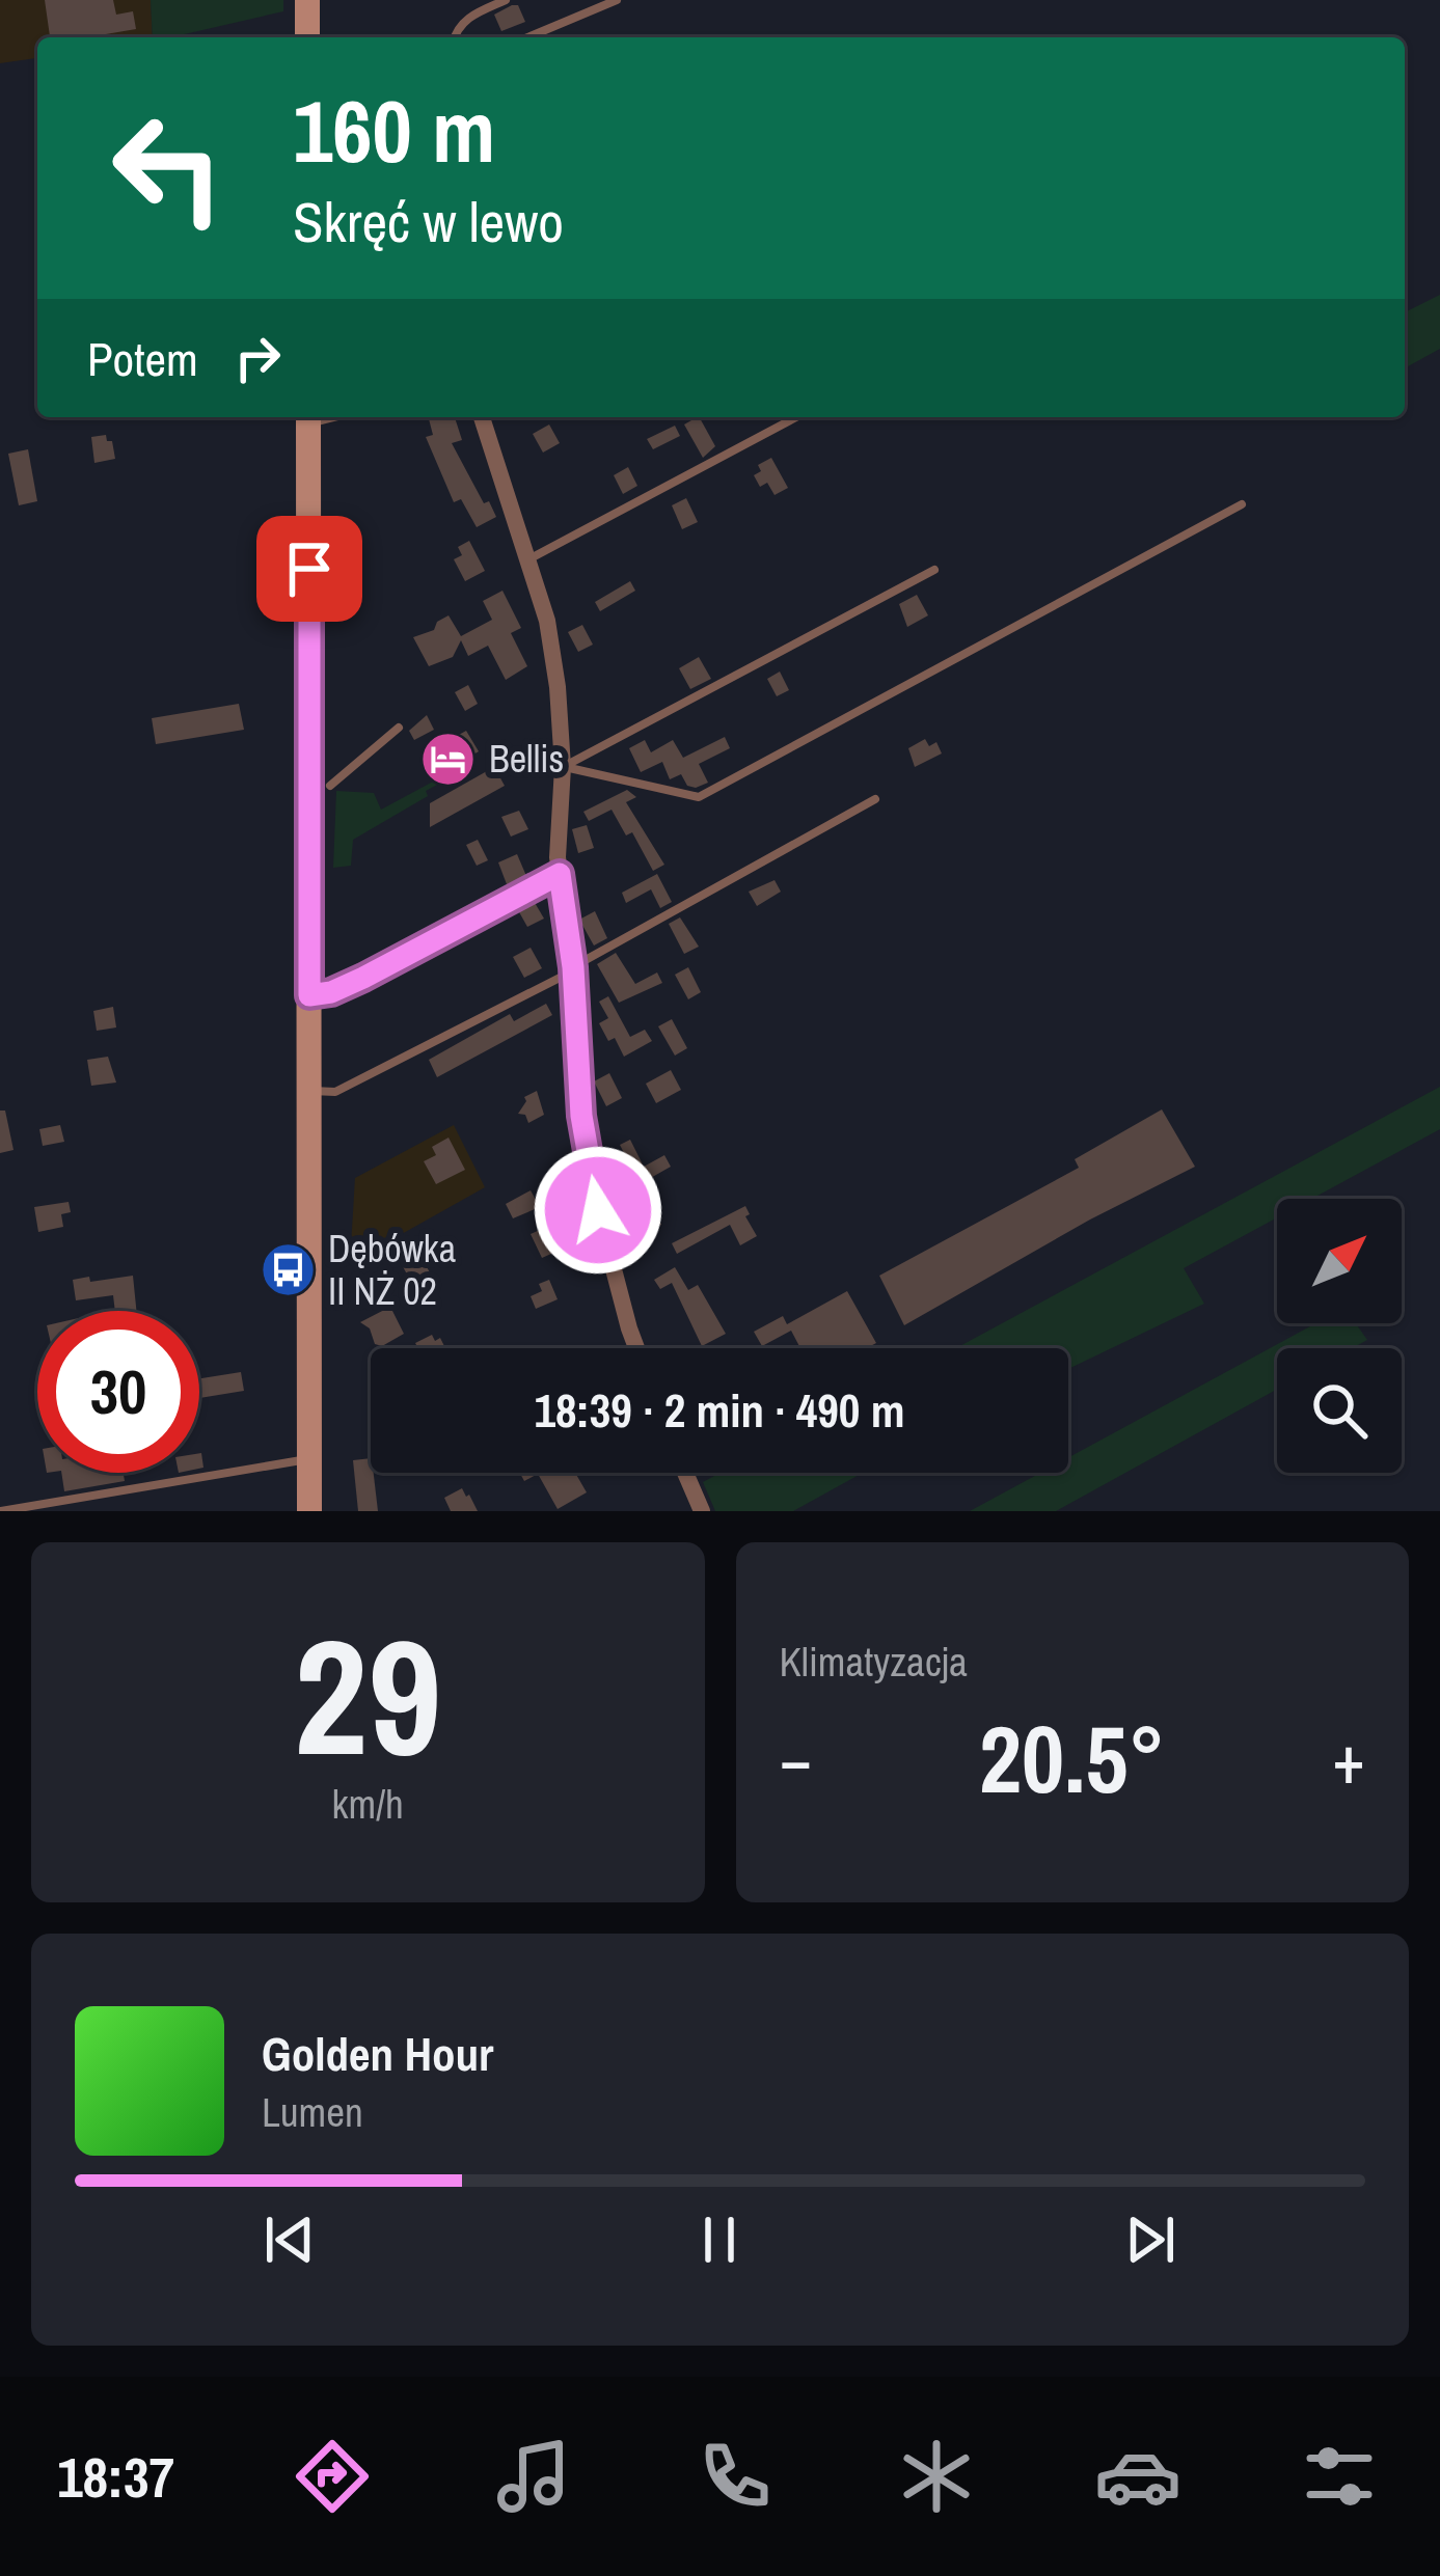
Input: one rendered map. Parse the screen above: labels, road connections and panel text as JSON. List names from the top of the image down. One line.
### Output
{"places":{"hotel":["Bellis"],"bus stop":["Dębówka II NŻ 02"]},"north":"top right","page":{"turn":["160 m","Skręć w lewo"],"then":"Potem","limit":"30","trip":"18:39 · 2 min · 490 m","tile":[["29","km/h"],"Klimatyzacja"],"heat":["−","20.5°","+"],"song":["Golden Hour","Lumen"],"tabs":"18:37"}}
